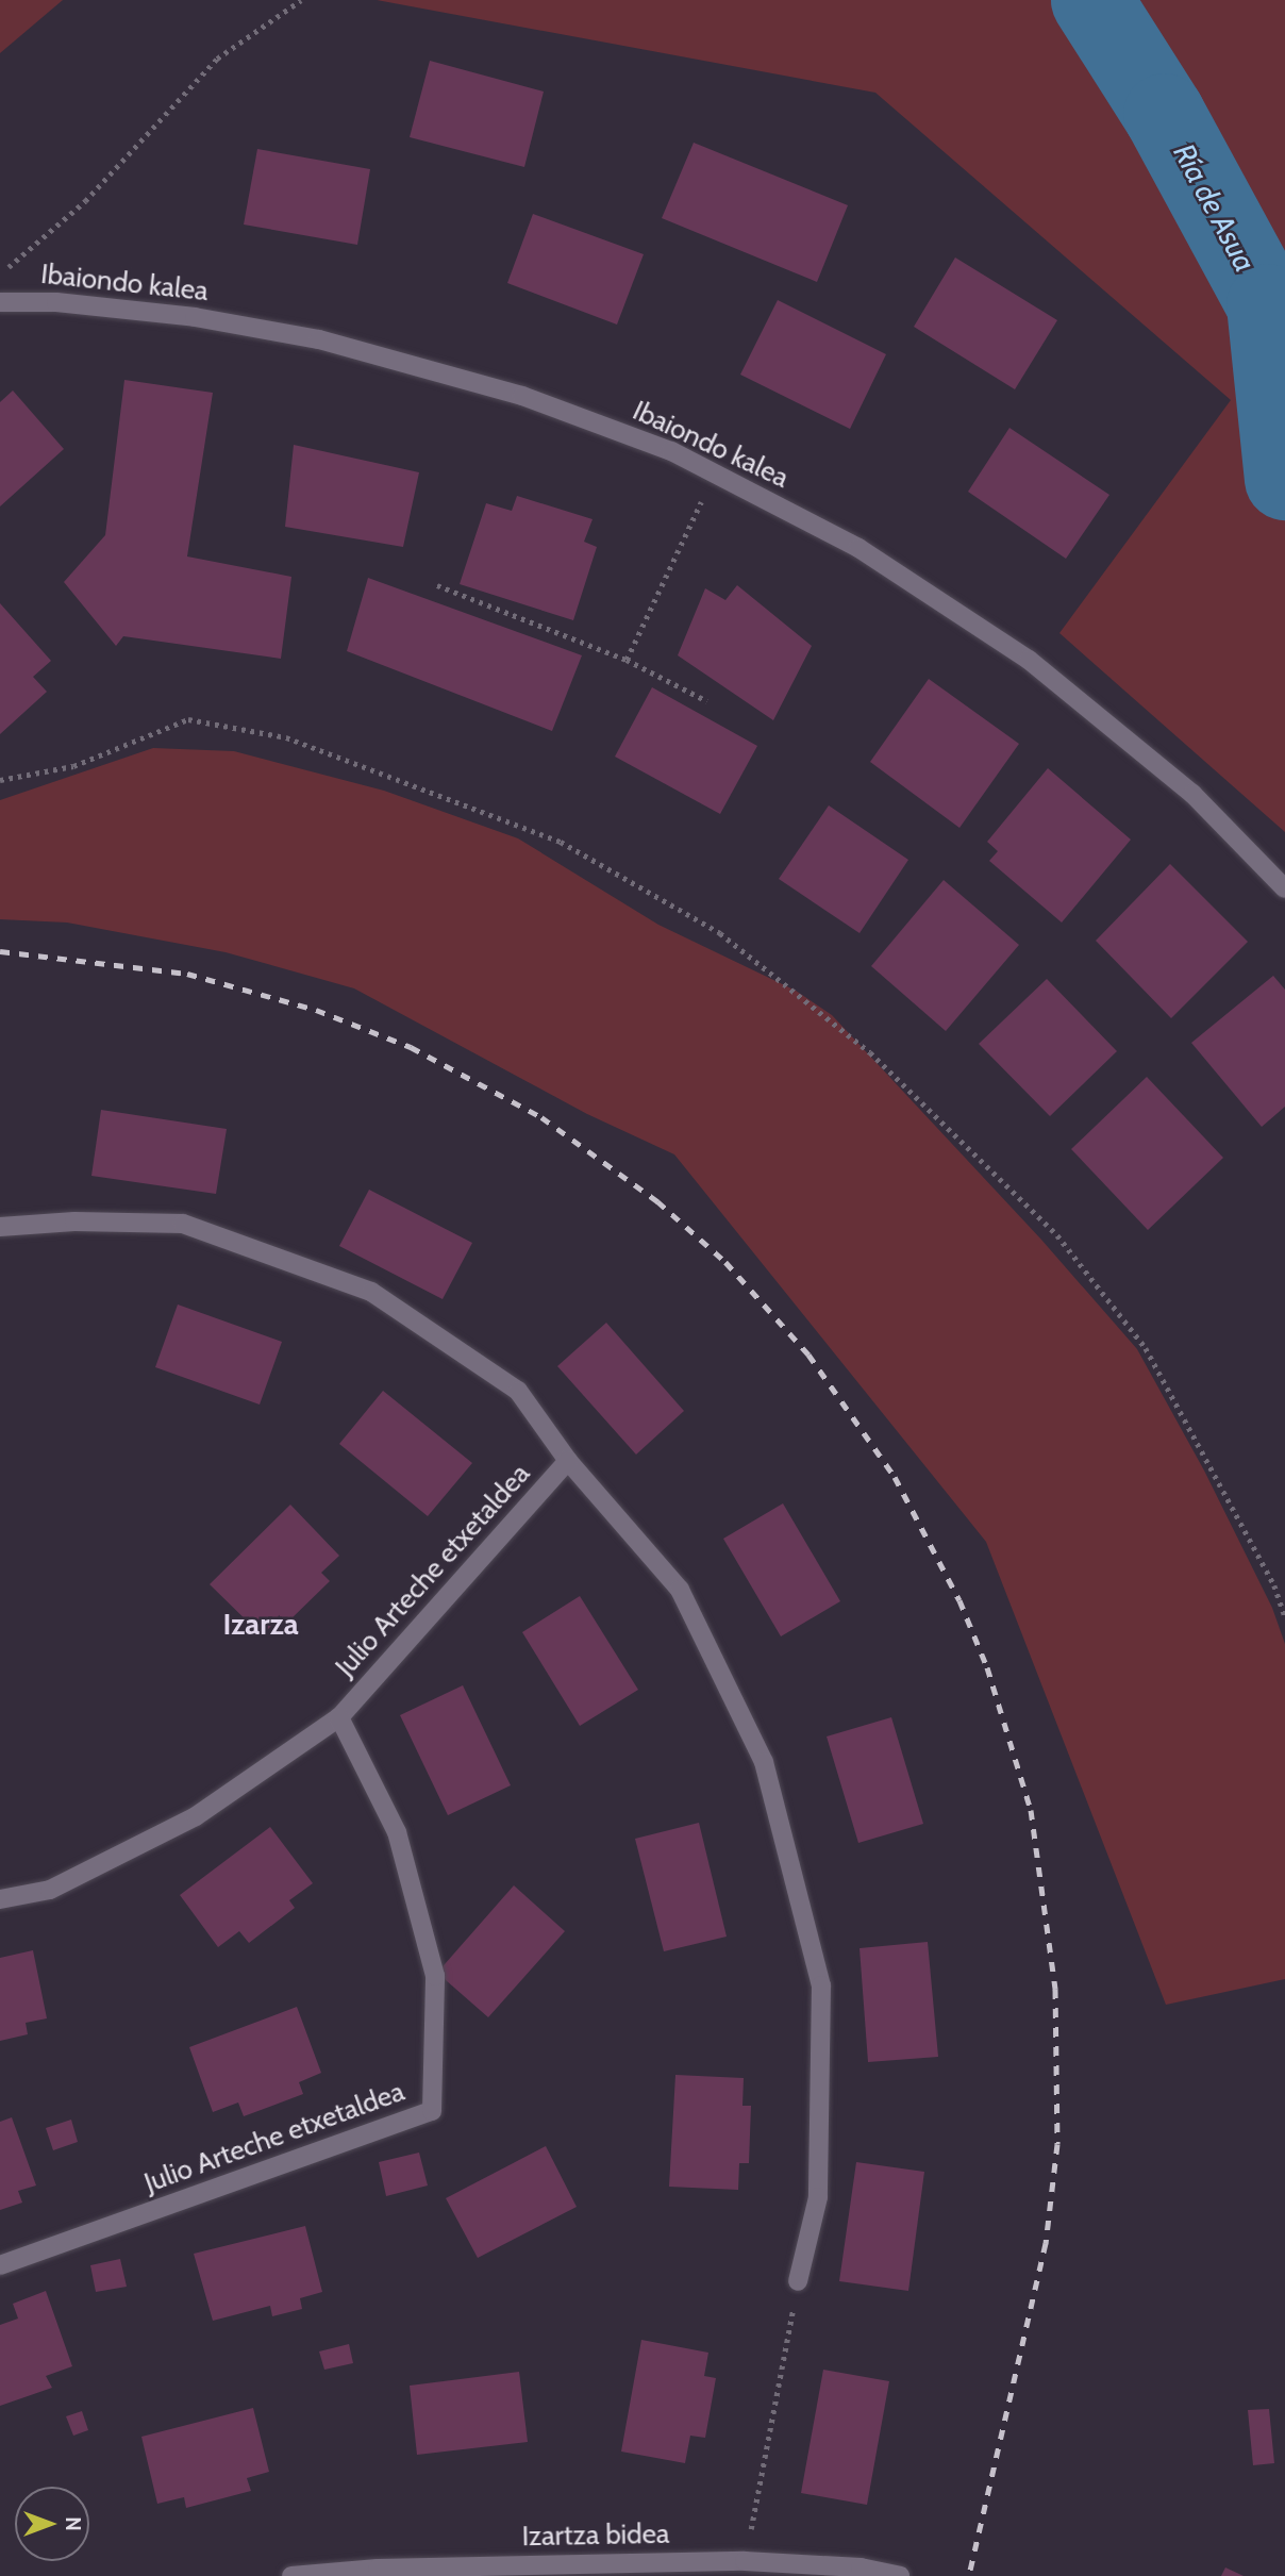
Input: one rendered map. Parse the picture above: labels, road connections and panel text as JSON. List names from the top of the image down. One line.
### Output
{"streets":{"street":["Ibaiondo kalea","Julio Arteche etxetaldea","Izartza bidea"]},"districts":["Izarza"],"water":["Ría de Asua"],"north":"right"}
